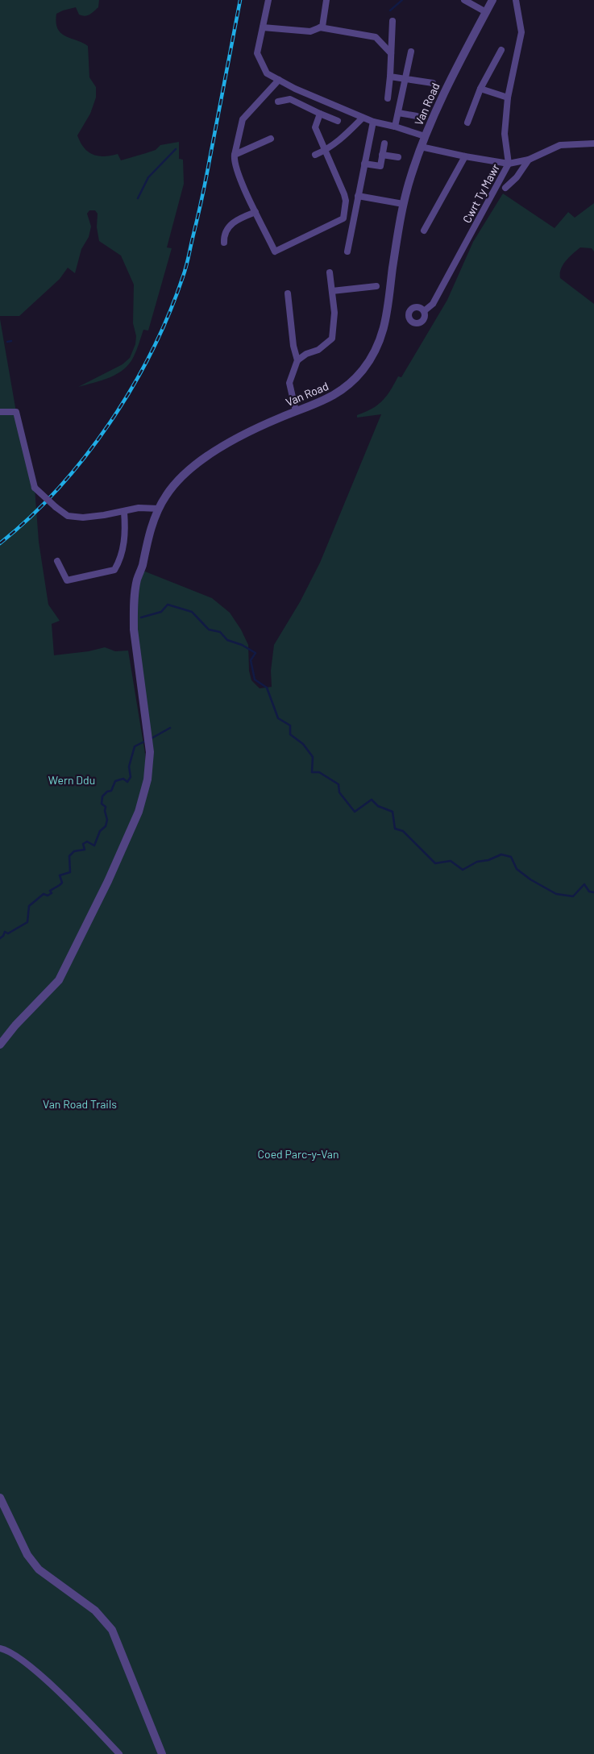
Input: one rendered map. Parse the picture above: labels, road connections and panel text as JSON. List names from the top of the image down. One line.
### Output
{"streets":{"street":["Van Road","Cwrt Ty Mawr"]},"parks":["Wern Ddu","Van Road Trails","Coed Parc-y-Van"]}
